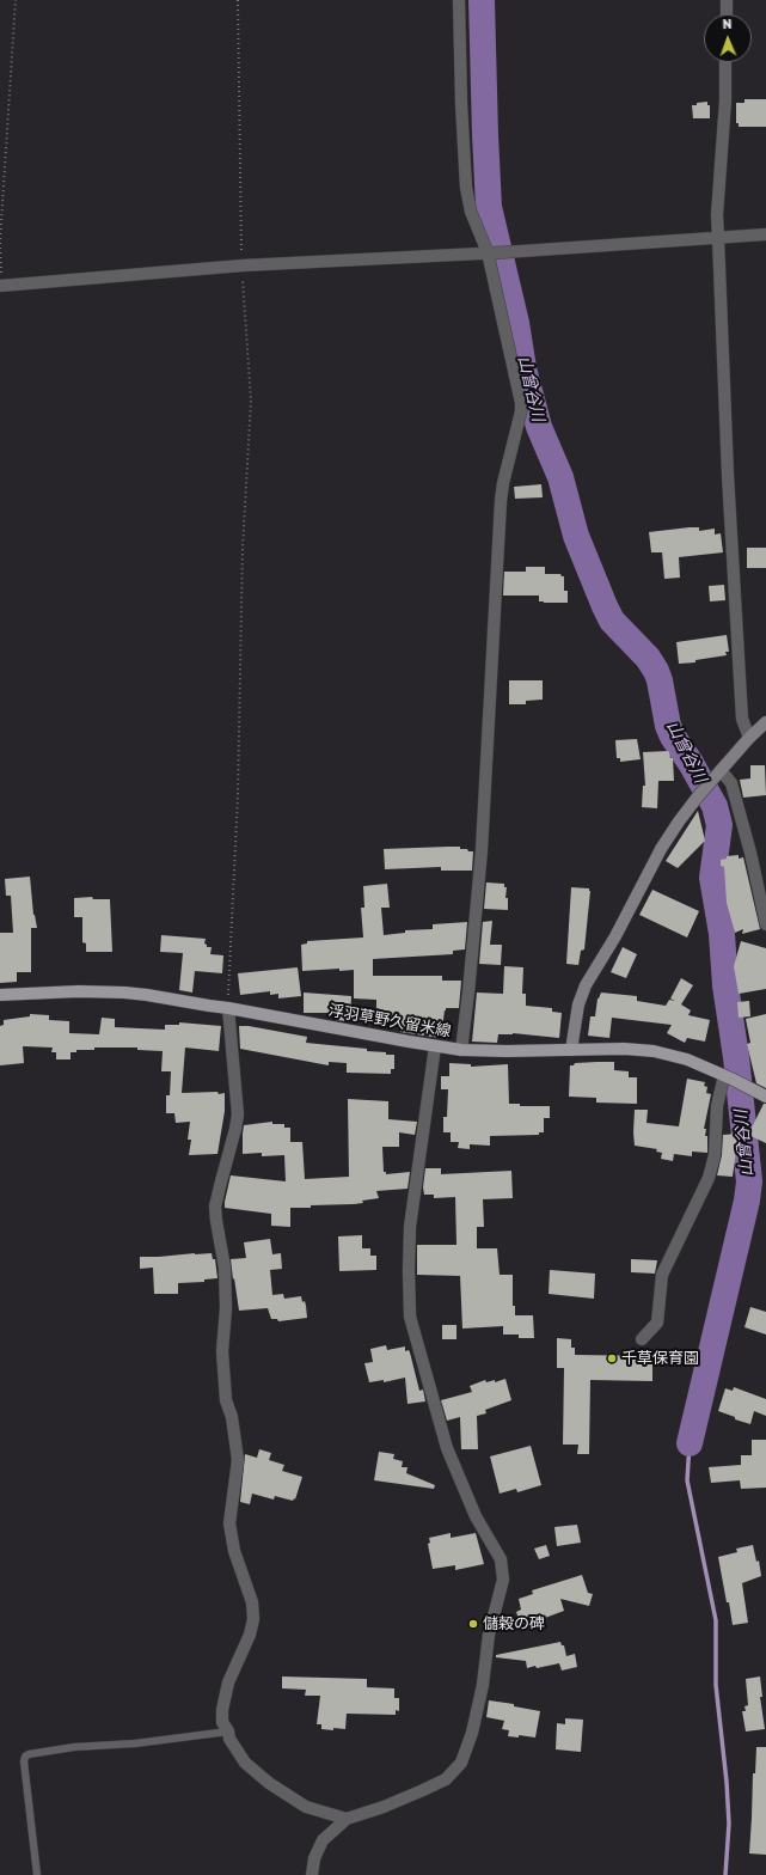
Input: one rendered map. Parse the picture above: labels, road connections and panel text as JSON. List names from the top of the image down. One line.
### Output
{"streets":{"main road":["浮羽草野久留米線"]},"water":["山曾谷川"],"places":["千草保育園","儲穀の碑"],"north":"top"}
